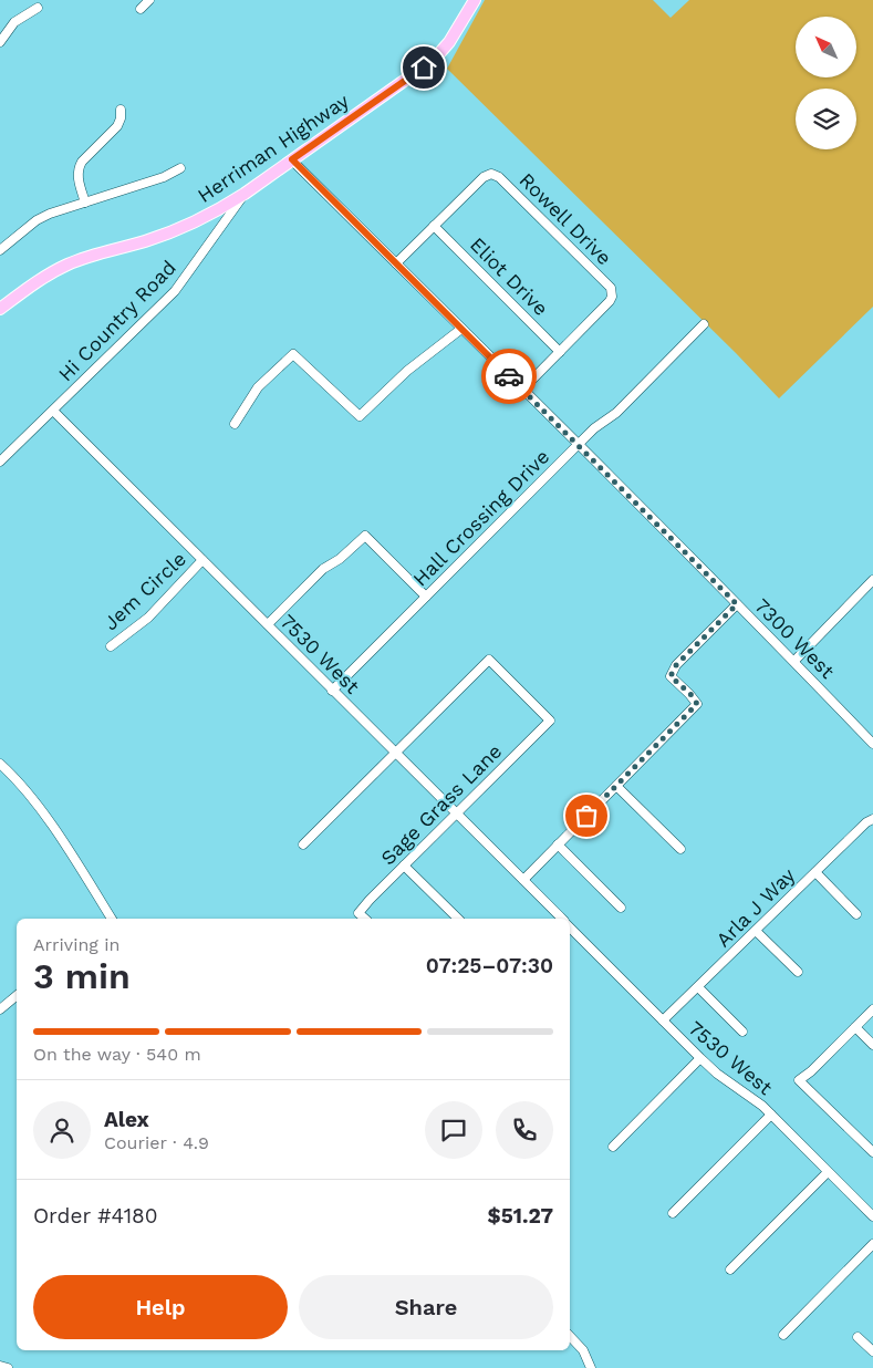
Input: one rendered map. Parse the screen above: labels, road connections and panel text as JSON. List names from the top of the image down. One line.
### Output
{"streets":{"main road":["Herriman Highway"],"street":["Rowell Drive","Eliot Drive","Hi Country Road","Hall Crossing Drive","Jem Circle","7300 West","7530 West","Sage Grass Lane","Arla J Way"]},"crossings":[["Herriman Highway","Hi Country Road"],["Herriman Highway","7300 West"],["Rowell Drive","Eliot Drive"],["Hi Country Road","7530 West"],["Hall Crossing Drive","7300 West"],["Hall Crossing Drive","7530 West"],["Jem Circle","7530 West"],["7530 West","Sage Grass Lane"],["7530 West","Arla J Way"]],"north":"top left","page":{"heading":["3 min","Arriving in","07:25–07:30"],"panel":["Alex","Courier · 4.9","Order #4180","$51.27"],"bar":"On the way · 540 m","buttons":["Help","Share"]}}
